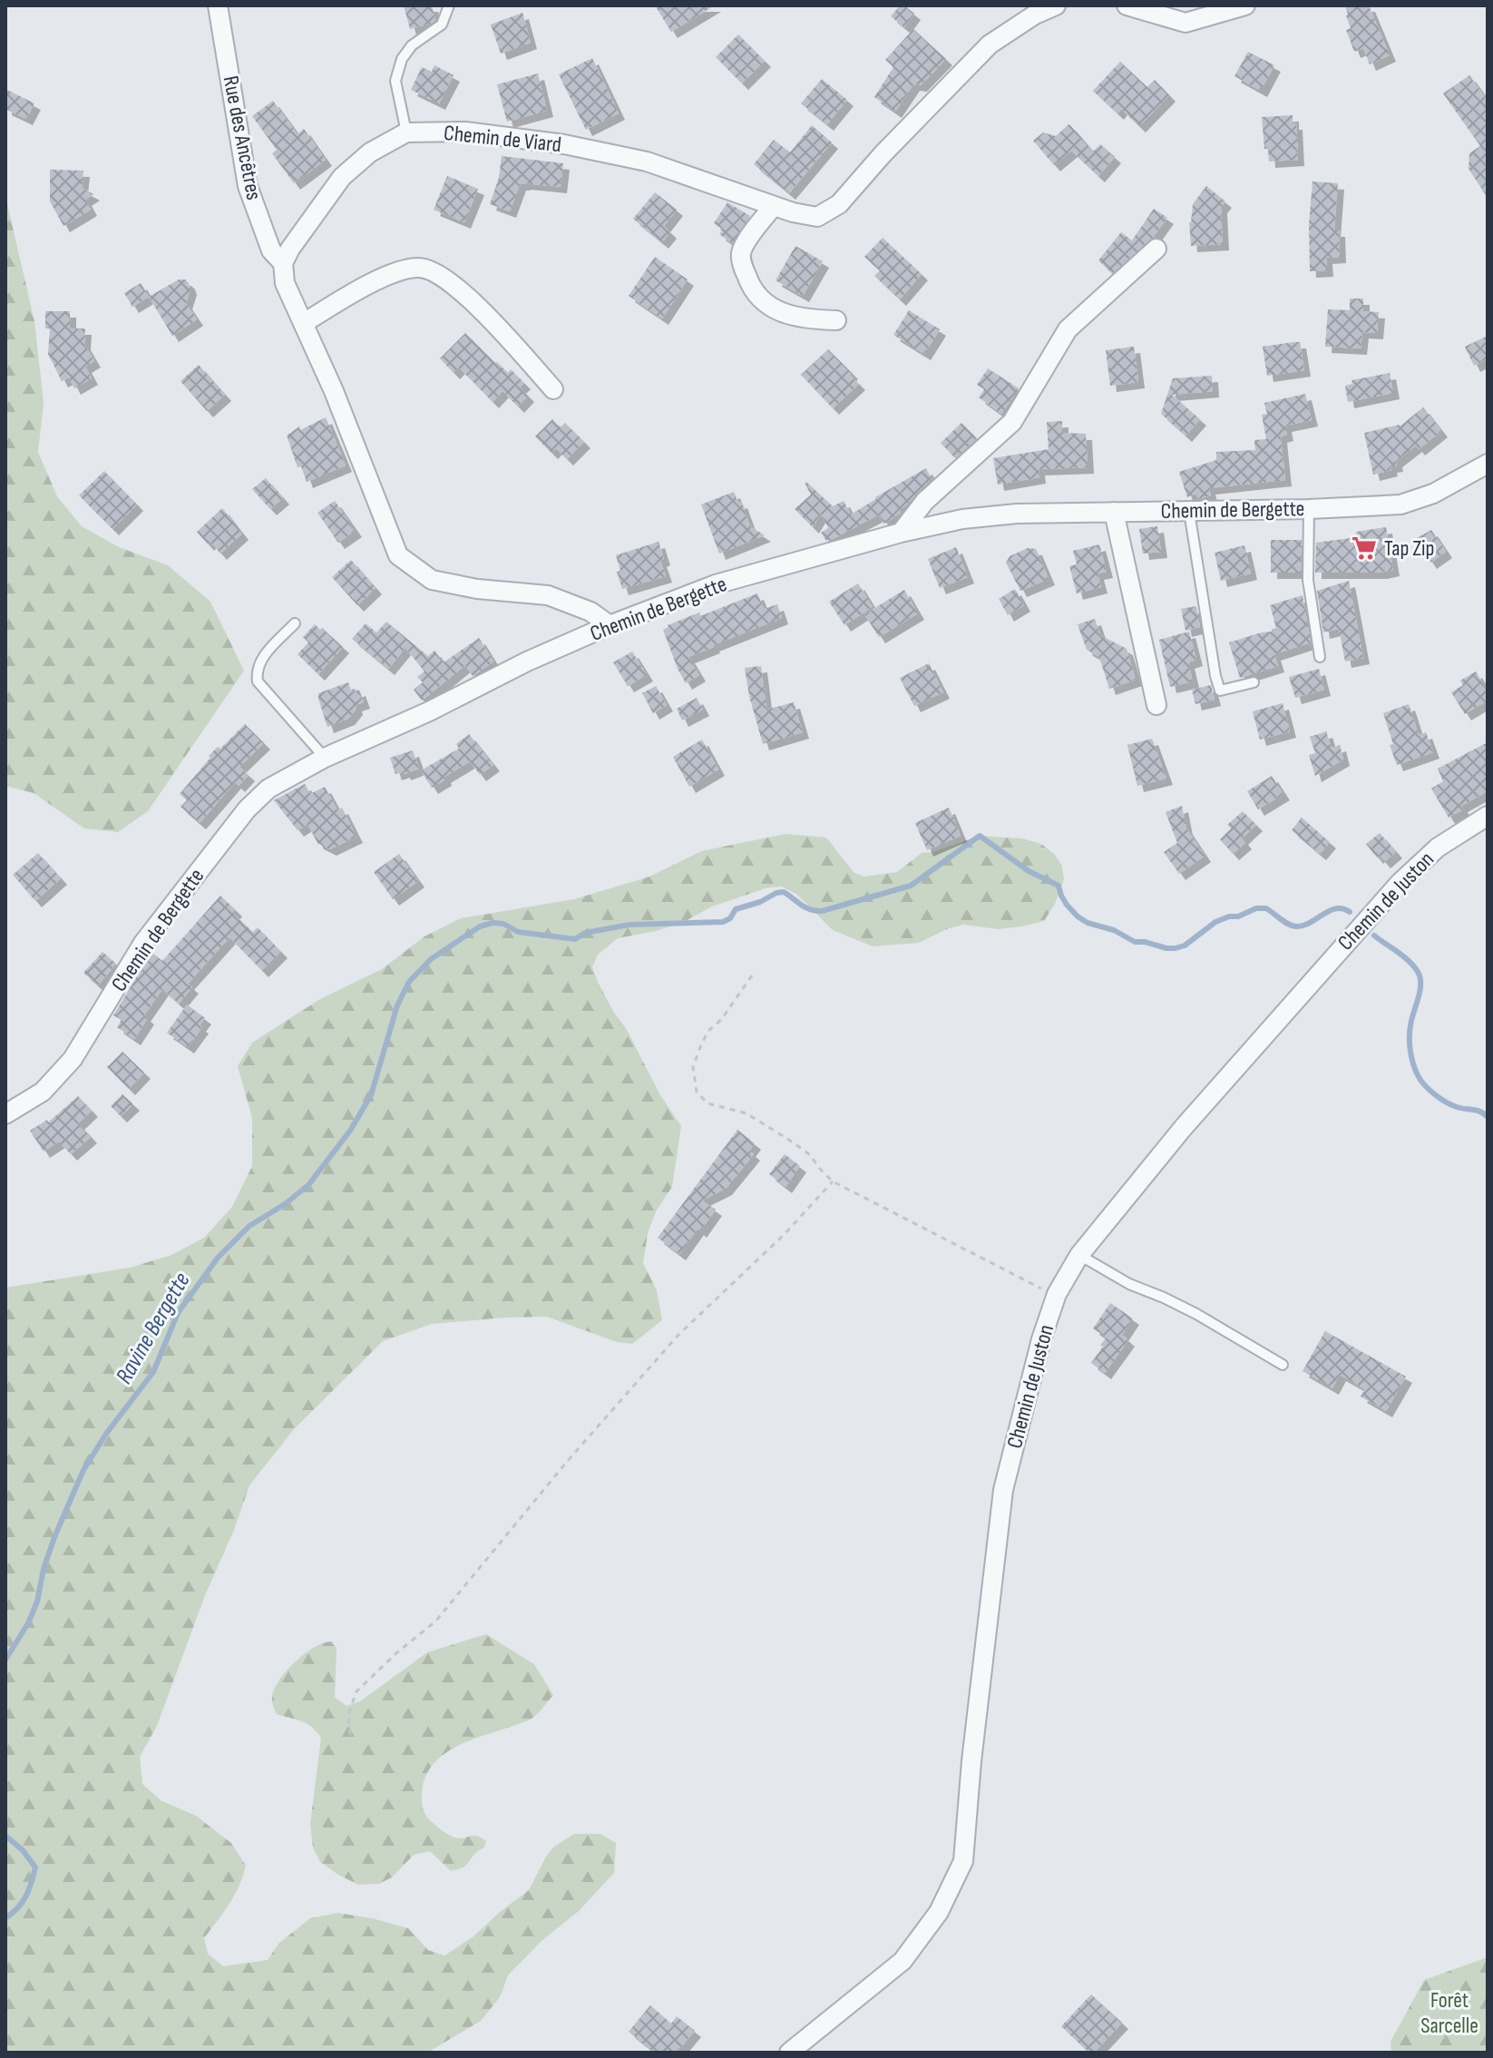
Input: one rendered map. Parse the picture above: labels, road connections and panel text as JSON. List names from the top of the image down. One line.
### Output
{"streets":{"street":["Rue des Ancêtres","Chemin de Viard","Chemin de Bergette","Chemin de Juston"]},"crossings":[["Rue des Ancêtres","Chemin de Viard"]],"water":["Ravine Bergette"],"parks":["Forêt Sarcelle"],"places":{"supermarket":["Tap Zip"]}}
